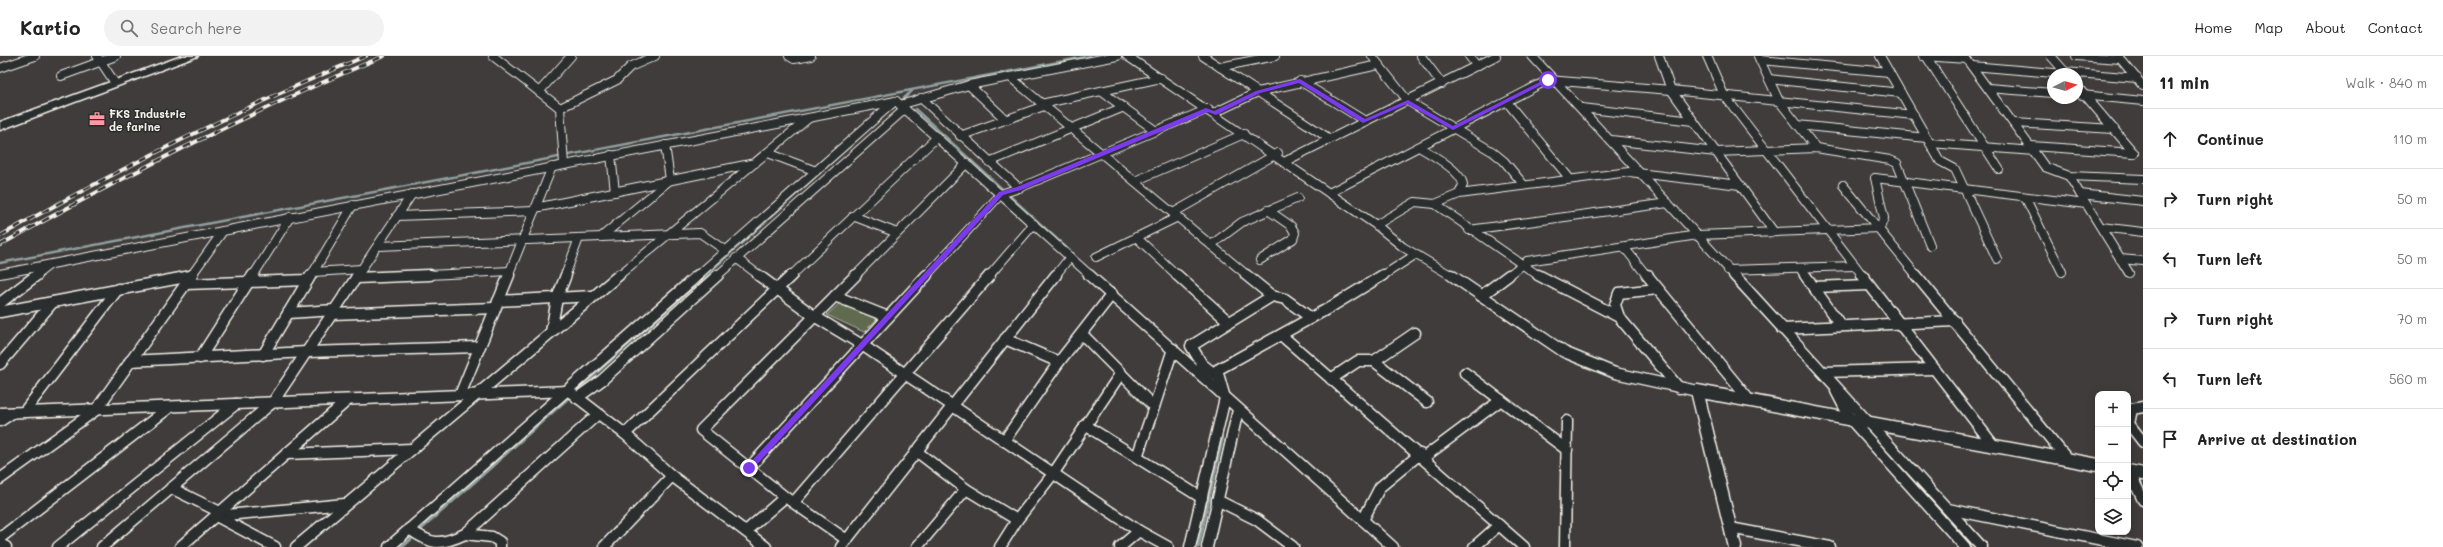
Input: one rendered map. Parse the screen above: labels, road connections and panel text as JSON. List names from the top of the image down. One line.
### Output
{"places":{"office":["FKS Industrie de farine"]},"north":"right","page":{"header":"Kartio","search":"Search here","nav":["Home","Map","About","Contact"],"heading":["11 min","Walk · 840 m"],"list":[["Continue","110 m"],["Turn right","50 m"],["Turn left","50 m"],["Turn right","70 m"],["Turn left","560 m"],"Arrive at destination"],"map_buttons":["+","−"]}}
